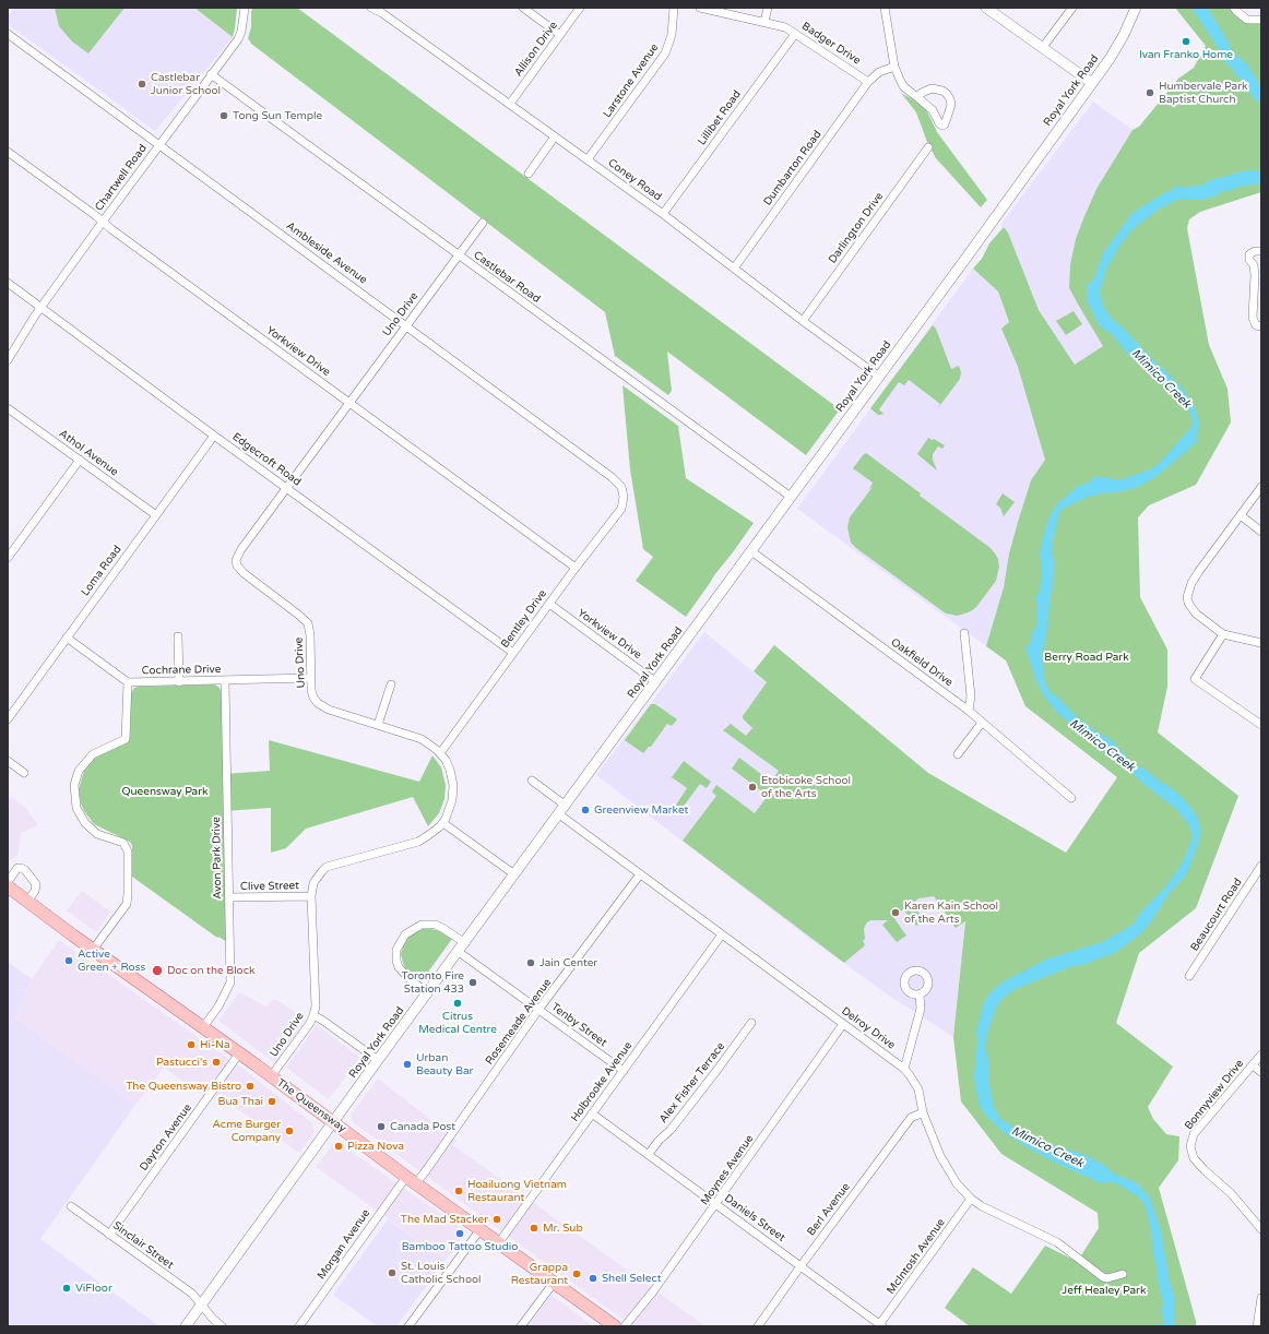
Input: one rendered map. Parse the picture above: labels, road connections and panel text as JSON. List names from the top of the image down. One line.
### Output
{"streets":{"main road":["Royal York Road","The Queensway"],"street":["Badger Drive","Allison Drive","Larstone Avenue","Lillibet Road","Dumbarton Road","Chartwell Road","Coney Road","Darlington Drive","Ambleside Avenue","Castlebar Road","Uno Drive","Yorkview Drive","Athol Avenue","Edgecroft Road","Loma Road","Bentley Drive","Oakfield Drive","Cochrane Drive","Avon Park Drive","Clive Street","Beaucourt Road","Rosemeade Avenue","Tenby Street","Delroy Drive","Holbrooke Avenue","Alex Fisher Terrace","Bonnyview Drive","Dayton Avenue","Moynes Avenue","Berl Avenue","Daniels Street","Morgan Avenue","Sinclair Street","McIntosh Avenue"]},"crossings":[["Badger Drive","Lillibet Road"],["Badger Drive","Dumbarton Road"],["Allison Drive","Coney Road"],["Larstone Avenue","Coney Road"],["Royal York Road","Coney Road"],["Royal York Road","Castlebar Road"],["Royal York Road","Yorkview Drive"],["Royal York Road","Oakfield Drive"],["Royal York Road","Tenby Street"],["Royal York Road","Delroy Drive"],["Royal York Road","The Queensway"],["Royal York Road","Sinclair Street"],["Lillibet Road","Coney Road"],["Dumbarton Road","Coney Road"],["Chartwell Road","Ambleside Avenue"],["Chartwell Road","Castlebar Road"],["Chartwell Road","Yorkview Drive"],["Chartwell Road","Edgecroft Road"],["Coney Road","Darlington Drive"],["Ambleside Avenue","Uno Drive"],["Ambleside Avenue","Bentley Drive"],["Castlebar Road","Uno Drive"],["Uno Drive","Yorkview Drive"],["Uno Drive","Edgecroft Road"],["Uno Drive","Bentley Drive"],["Uno Drive","Cochrane Drive"],["Uno Drive","Clive Street"],["Uno Drive","The Queensway"],["Yorkview Drive","Bentley Drive"],["Athol Avenue","Loma Road"],["Edgecroft Road","Loma Road"],["Edgecroft Road","Bentley Drive"],["Loma Road","Cochrane Drive"],["Cochrane Drive","Avon Park Drive"],["Avon Park Drive","Clive Street"],["Avon Park Drive","The Queensway"],["Rosemeade Avenue","Tenby Street"],["Rosemeade Avenue","Delroy Drive"],["Rosemeade Avenue","The Queensway"],["Rosemeade Avenue","Morgan Avenue"],["Tenby Street","Holbrooke Avenue"],["Delroy Drive","Holbrooke Avenue"],["Delroy Drive","Moynes Avenue"],["Delroy Drive","Berl Avenue"],["Delroy Drive","McIntosh Avenue"],["Holbrooke Avenue","The Queensway"],["Holbrooke Avenue","Daniels Street"],["Alex Fisher Terrace","Daniels Street"],["The Queensway","Dayton Avenue"],["The Queensway","Morgan Avenue"],["Dayton Avenue","Sinclair Street"],["Moynes Avenue","Daniels Street"],["Berl Avenue","Daniels Street"],["Daniels Street","McIntosh Avenue"]],"water":["Mimico Creek"],"parks":["Berry Road Park","Queensway Park","Jeff Healey Park"],"places":["Ivan Franko Home","Castlebar Junior School","Humbervale Park Baptist Church","Tong Sun Temple","Etobicoke School of the Arts","Greenview Market","Karen Kain School of the Arts","Active Green + Ross","Jain Center","Doc on the Block","Toronto Fire Station 433","Citrus Medical Centre","Hi-Na","Pastucci's","Urban Beauty Bar","The Queensway Bistro","Bua Thai","Canada Post","Acme Burger Company","Pizza Nova","Hoailuong Vietnam Restaurant","The Mad Stacker","Mr. Sub","Bamboo Tattoo Studio","St. Louis Catholic School","Grappa Restaurant","Shell Select","ViFloor"]}
